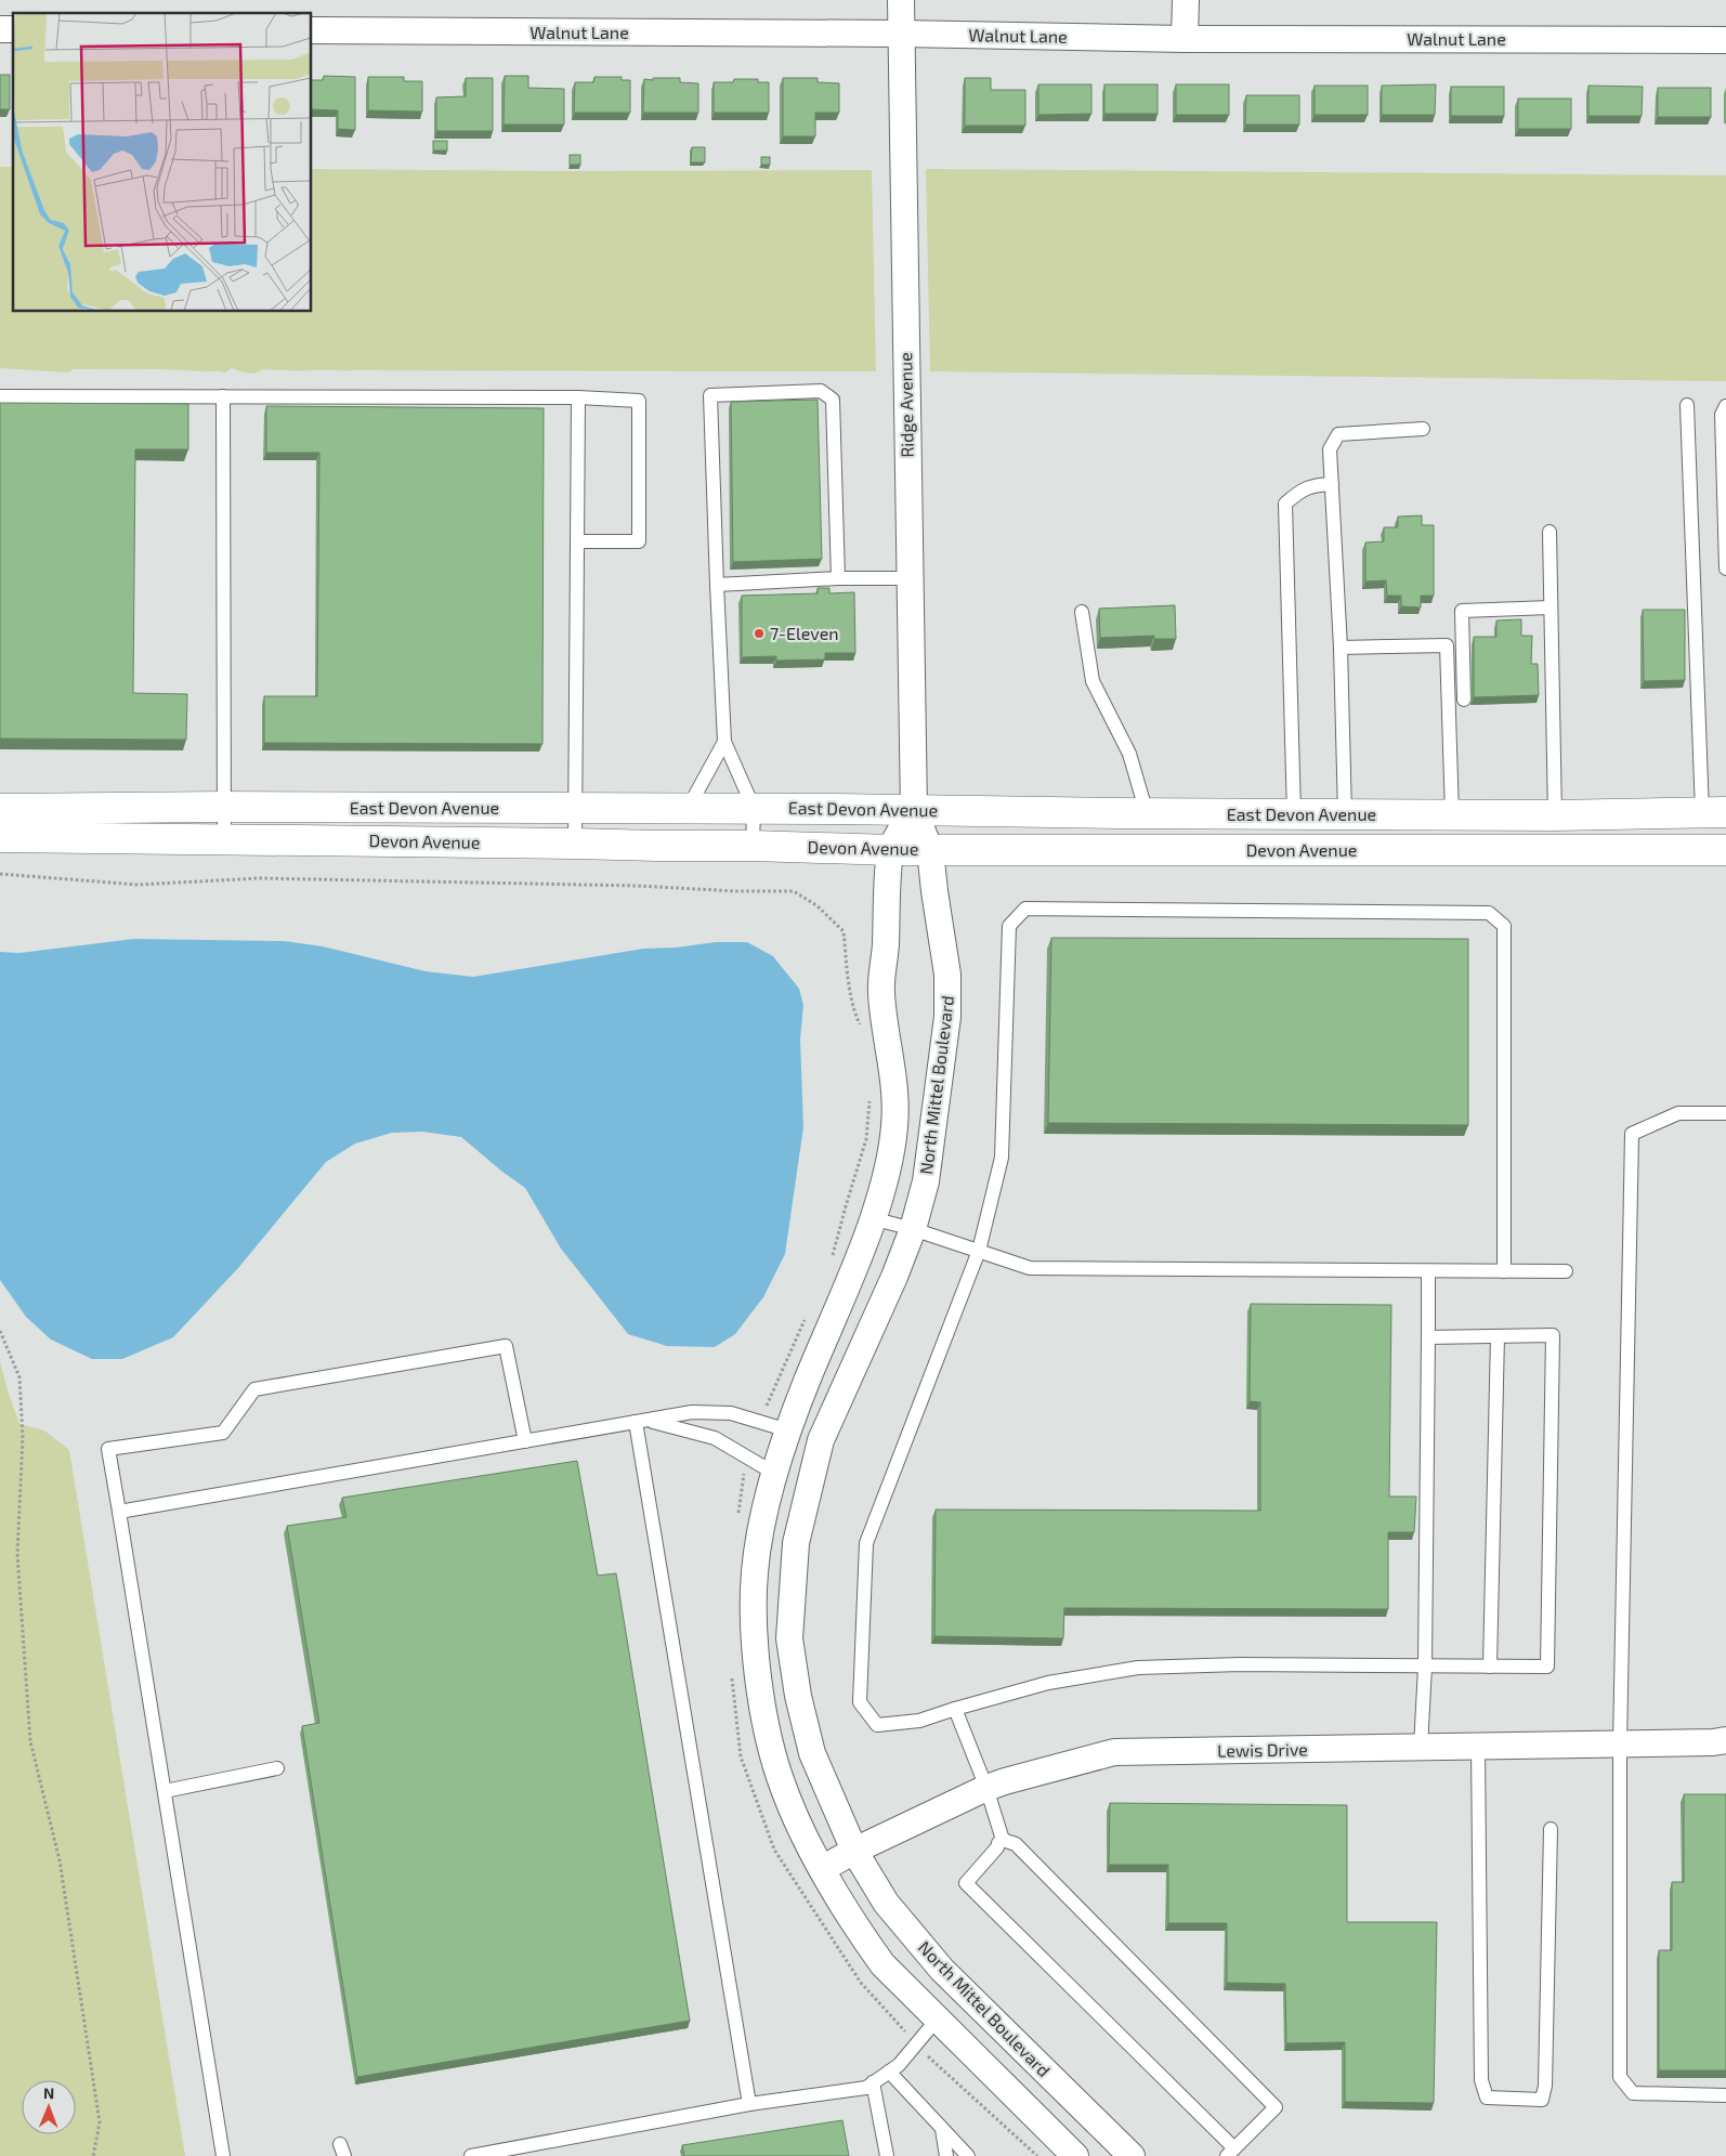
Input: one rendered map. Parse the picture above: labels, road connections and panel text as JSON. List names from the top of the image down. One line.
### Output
{"streets":{"main road":["East Devon Avenue","Devon Avenue"],"street":["Walnut Lane","Ridge Avenue","North Mittel Boulevard","Lewis Drive"]},"crossings":[["Walnut Lane","Ridge Avenue"],["Ridge Avenue","East Devon Avenue"],["Ridge Avenue","North Mittel Boulevard"],["East Devon Avenue","North Mittel Boulevard"],["Devon Avenue","North Mittel Boulevard"],["North Mittel Boulevard","Lewis Drive"]],"places":["7-Eleven"],"north":"top"}
